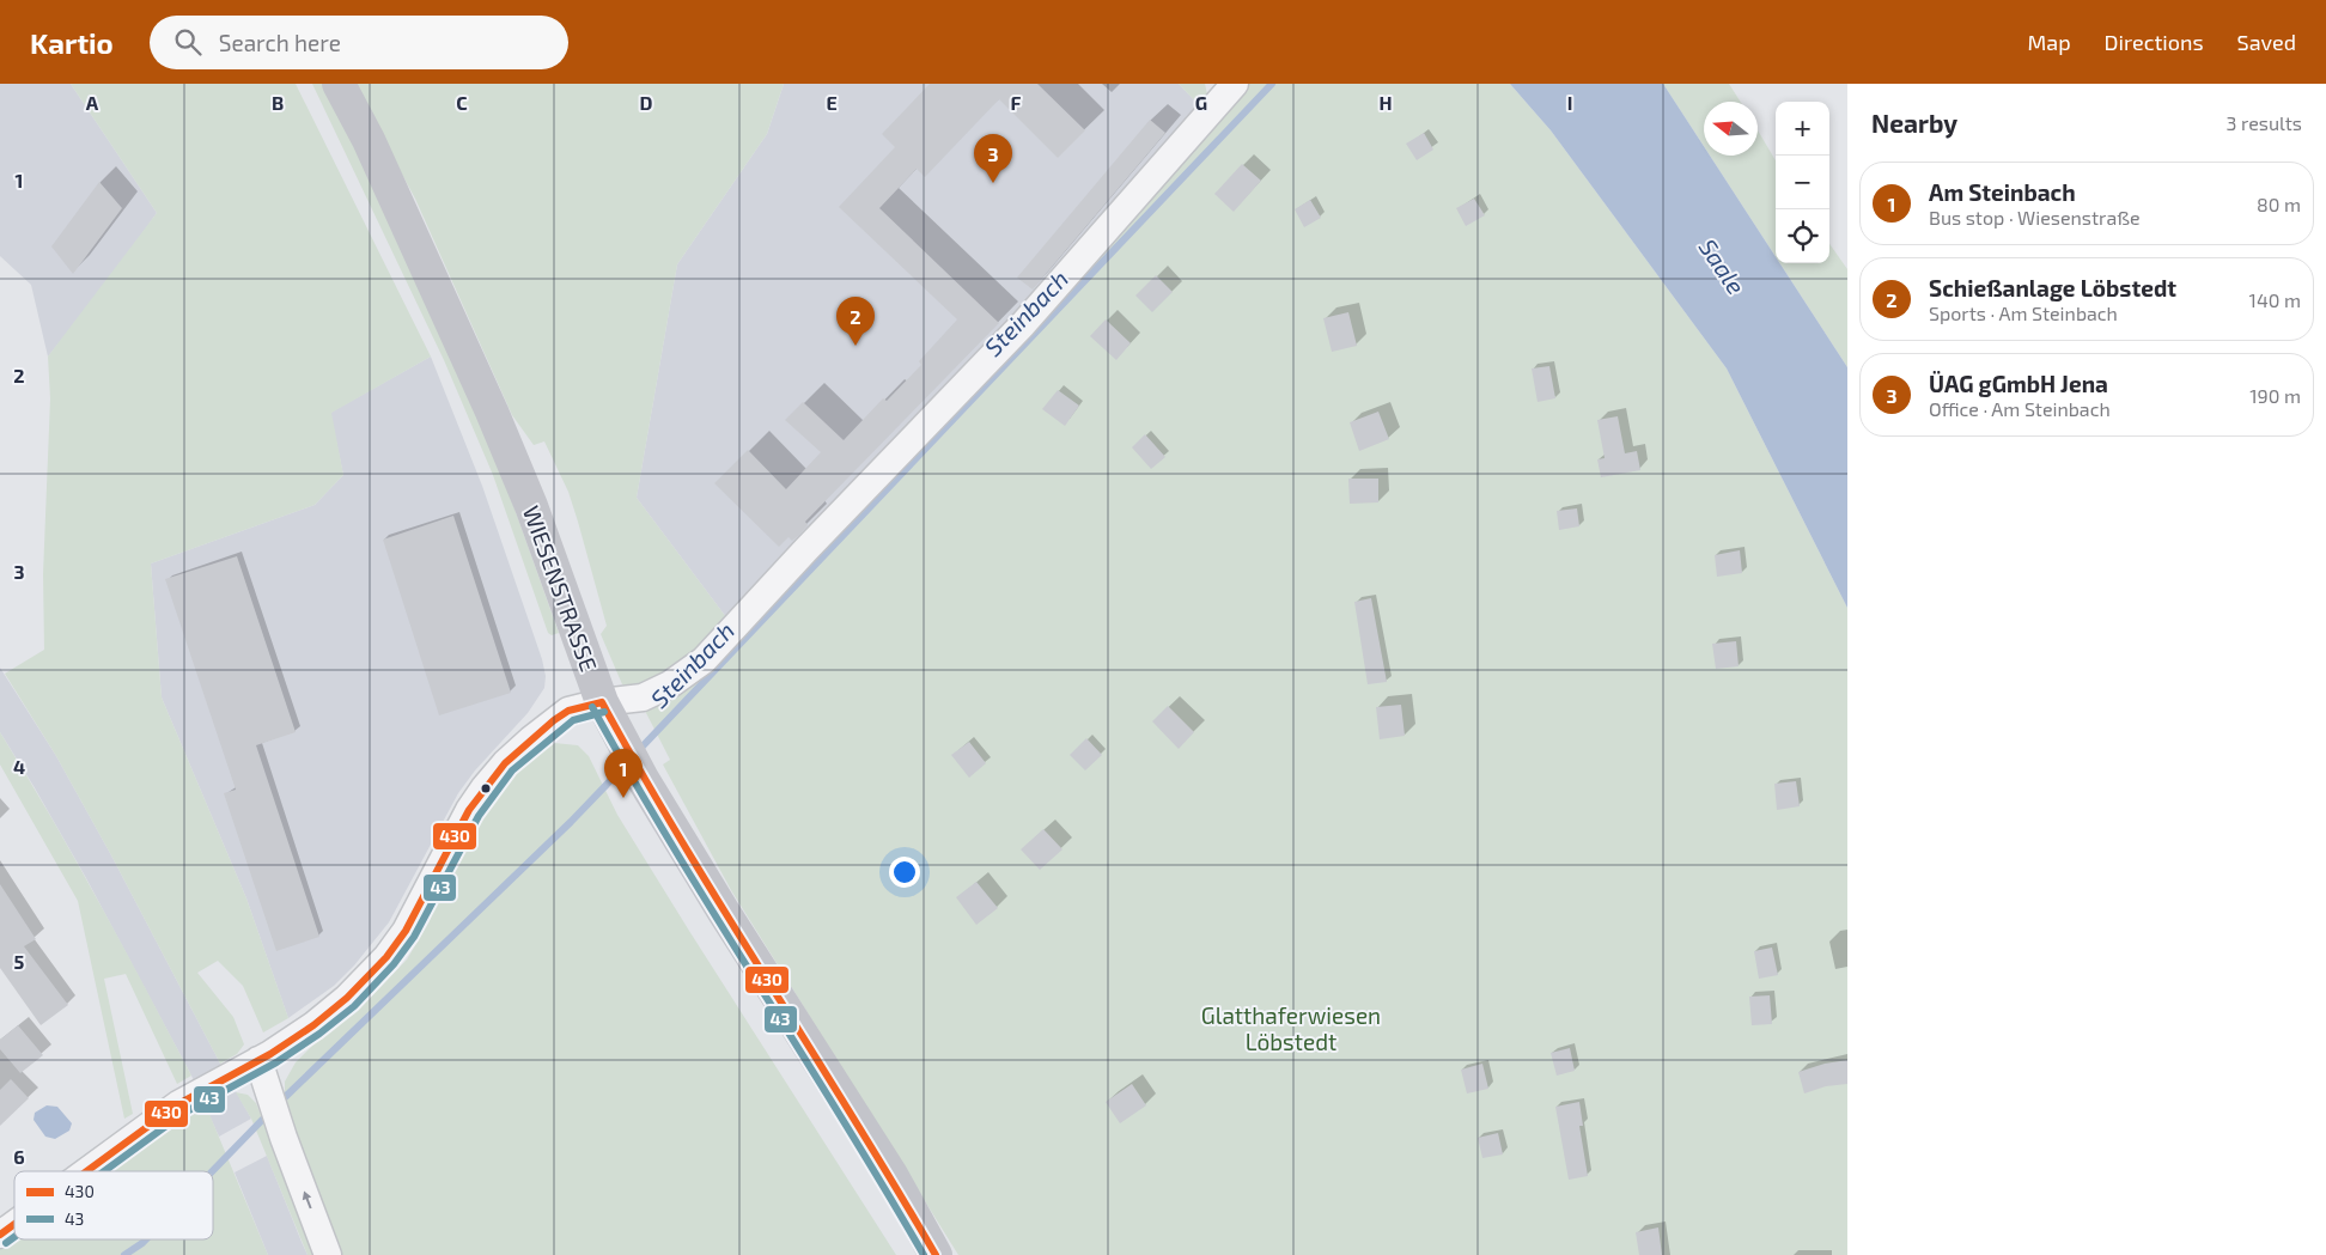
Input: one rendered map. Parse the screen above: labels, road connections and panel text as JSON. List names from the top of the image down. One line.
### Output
{"streets":{"street":["WIESENSTRASSE"]},"water":["Saale","Steinbach"],"parks":["Glatthaferwiesen Löbstedt"],"lines":["transit line 430","transit line 43"],"legend":["430","43"],"north":"left","page":{"header":"Kartio","search":"Search here","nav":["Map","Directions","Saved"],"heading":["Nearby","3 results"],"map_buttons":["+","−"],"pins":["3","2","1"],"list":[{"mark":"1","name":"Am Steinbach","note":"Bus stop · Wiesenstraße","value":"80 m"},{"mark":"2","name":"Schießanlage Löbstedt","note":"Sports · Am Steinbach","value":"140 m"},{"mark":"3","name":"ÜAG gGmbH Jena","note":"Office · Am Steinbach","value":"190 m"}]},"grid":{"columns":["A","B","C","D","E","F","G","H","I"],"rows":["1","2","3","4","5","6"]}}
